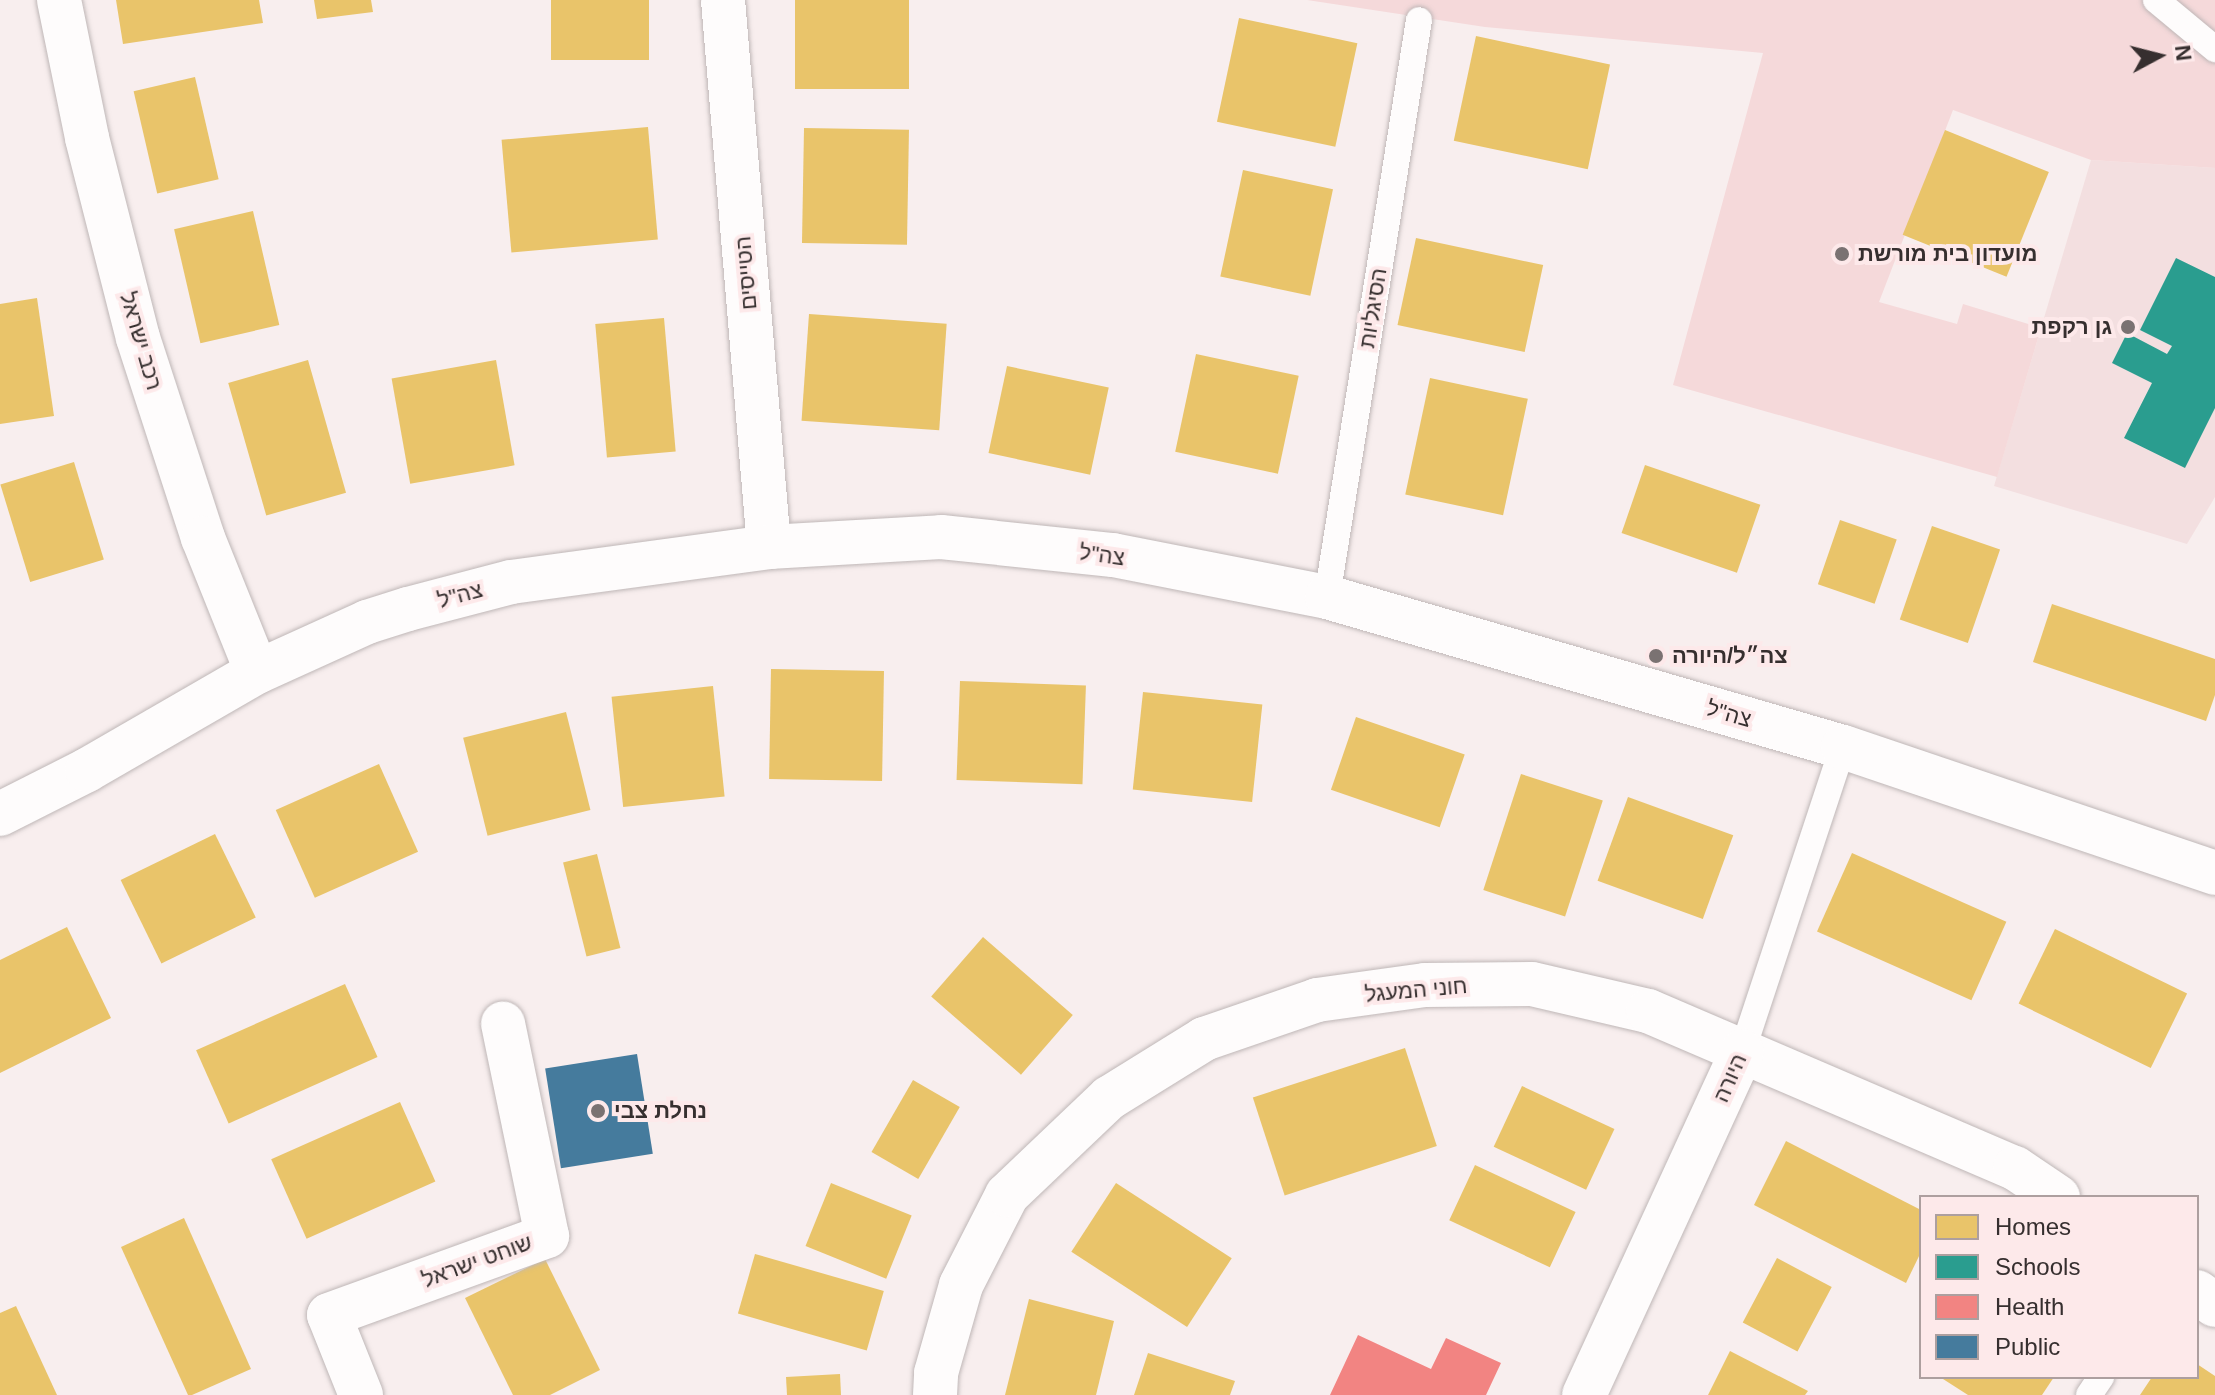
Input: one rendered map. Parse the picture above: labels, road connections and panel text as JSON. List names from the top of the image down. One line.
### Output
{"streets":{"street":["הטייסים","רכב ישראל","צה\"ל","חוני המעגל","היורה","שוחט ישראל"],"lane":["הסיגליות"]},"crossings":[["הטייסים","צה\"ל"],["הסיגליות","צה\"ל"],["רכב ישראל","צה\"ל"],["צה\"ל","היורה"],["חוני המעגל","היורה"]],"places":["מועדון בית מורשת","גן רקפת","צה״ל/היורה","נחלת צבי"],"legend":["Homes","Schools","Health","Public"],"north":"right"}
